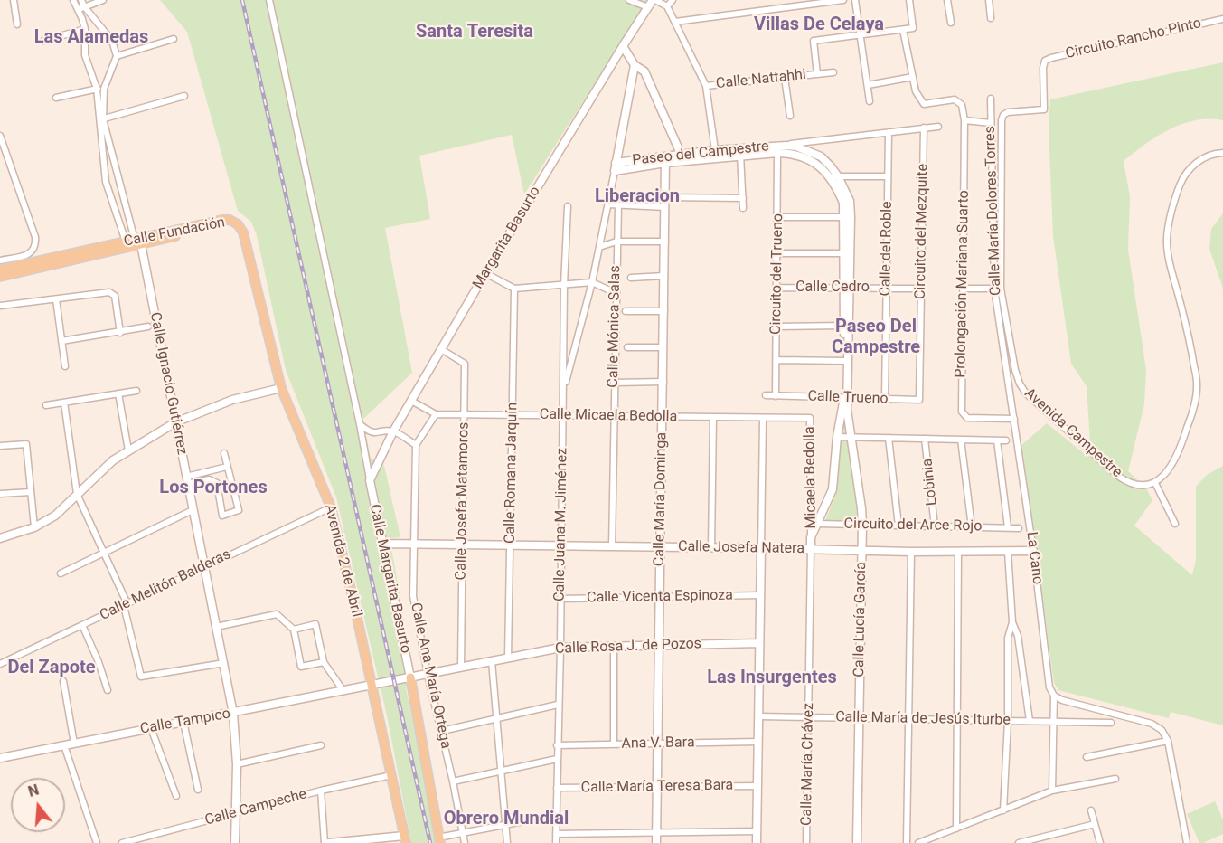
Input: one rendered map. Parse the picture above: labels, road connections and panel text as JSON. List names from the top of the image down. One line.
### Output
{"streets":{"main road":["Calle Fundación","Avenida 2 de Abril"],"street":["Circuito Rancho Pinto","Calle Nattahhi","Paseo del Campestre","Calle María Dolores Torres","Circuito del Mezquite","Margarita Basurto","Calle del Roble","Circuito del Trueno","Prolongación Mariana Suarto","Calle Cedro","Calle Mónica Salas","Calle Ignacio Gutiérrez","Calle Trueno","Calle Micaela Bedolla","Avenida Campestre","Calle Romana Jarquín","Micaela Bedolla","Lobinia","Calle María Dominga","Calle Josefa Matamoros","Calle Juana M. Jiménez","Circuito del Arce Rojo","Calle Josefa Natera","La Cano","Calle Margarita Basurto","Calle Melitón Balderas","Calle Vicenta Espinoza","Calle Lucía García","Calle Rosa J. de Pozos","Calle Ana María Ortega","Calle María de Jesús Iturbe","Calle Tampico","Ana V. Bara","Calle María Chávez","Calle María Teresa Bara","Calle Campeche"]},"crossings":[["Circuito Rancho Pinto","Avenida Campestre"],["Paseo del Campestre","Circuito del Trueno"],["Paseo del Campestre","Calle María Dominga"],["Calle María Dolores Torres","Prolongación Mariana Suarto"],["Calle María Dolores Torres","La Cano"],["Circuito del Mezquite","Calle Cedro"],["Circuito del Mezquite","Calle Trueno"],["Calle Fundación","Calle Ignacio Gutiérrez"],["Calle Fundación","Avenida 2 de Abril"],["Margarita Basurto","Calle Micaela Bedolla"],["Margarita Basurto","Calle Josefa Matamoros"],["Margarita Basurto","Calle Margarita Basurto"],["Calle del Roble","Calle Cedro"],["Calle del Roble","Calle Trueno"],["Circuito del Trueno","Calle Cedro"],["Circuito del Trueno","Calle Trueno"],["Prolongación Mariana Suarto","La Cano"],["Calle Mónica Salas","Calle Micaela Bedolla"],["Calle Mónica Salas","Calle Josefa Natera"],["Calle Ignacio Gutiérrez","Calle Melitón Balderas"],["Calle Ignacio Gutiérrez","Calle Tampico"],["Calle Ignacio Gutiérrez","Calle Campeche"],["Calle Trueno","Calle Lucía García"],["Calle Trueno","Calle María Chávez"],["Calle Micaela Bedolla","Calle Romana Jarquín"],["Calle Micaela Bedolla","Micaela Bedolla"],["Calle Micaela Bedolla","Calle María Dominga"],["Calle Micaela Bedolla","Calle Josefa Matamoros"],["Calle Micaela Bedolla","Calle Juana M. Jiménez"],["Calle Romana Jarquín","Calle Josefa Natera"],["Calle Romana Jarquín","Calle Rosa J. de Pozos"],["Micaela Bedolla","Calle María Chávez"],["Lobinia","Circuito del Arce Rojo"],["Calle María Dominga","Calle Josefa Natera"],["Calle María Dominga","Calle Vicenta Espinoza"],["Calle María Dominga","Calle Rosa J. de Pozos"],["Calle María Dominga","Ana V. Bara"],["Calle María Dominga","Calle María Teresa Bara"],["Calle Josefa Matamoros","Calle Josefa Natera"],["Calle Josefa Matamoros","Calle Rosa J. de Pozos"],["Calle Juana M. Jiménez","Calle Josefa Natera"],["Calle Juana M. Jiménez","Calle Vicenta Espinoza"],["Calle Juana M. Jiménez","Calle Rosa J. de Pozos"],["Calle Juana M. Jiménez","Ana V. Bara"],["Calle Juana M. Jiménez","Calle María Teresa Bara"],["Circuito del Arce Rojo","Calle Lucía García"],["Circuito del Arce Rojo","Calle María Chávez"],["Calle Josefa Natera","La Cano"],["Calle Josefa Natera","Calle Margarita Basurto"],["Calle Josefa Natera","Calle Lucía García"],["Calle Josefa Natera","Calle Ana María Ortega"],["Calle Josefa Natera","Calle María Chávez"],["Avenida 2 de Abril","Calle Melitón Balderas"],["Avenida 2 de Abril","Calle Rosa J. de Pozos"],["Avenida 2 de Abril","Calle Tampico"],["Avenida 2 de Abril","Calle Campeche"],["Calle Margarita Basurto","Calle Rosa J. de Pozos"],["Calle Lucía García","Calle María de Jesús Iturbe"],["Calle Lucía García","Calle María Chávez"],["Calle Rosa J. de Pozos","Calle Ana María Ortega"],["Calle Rosa J. de Pozos","Calle Tampico"],["Calle María de Jesús Iturbe","Calle María Chávez"]],"districts":["Villas De Celaya","Santa Teresita","Las Alamedas","Liberacion","Paseo Del Campestre","Los Portones","Del Zapote","Las Insurgentes","Obrero Mundial"],"north":"top"}
